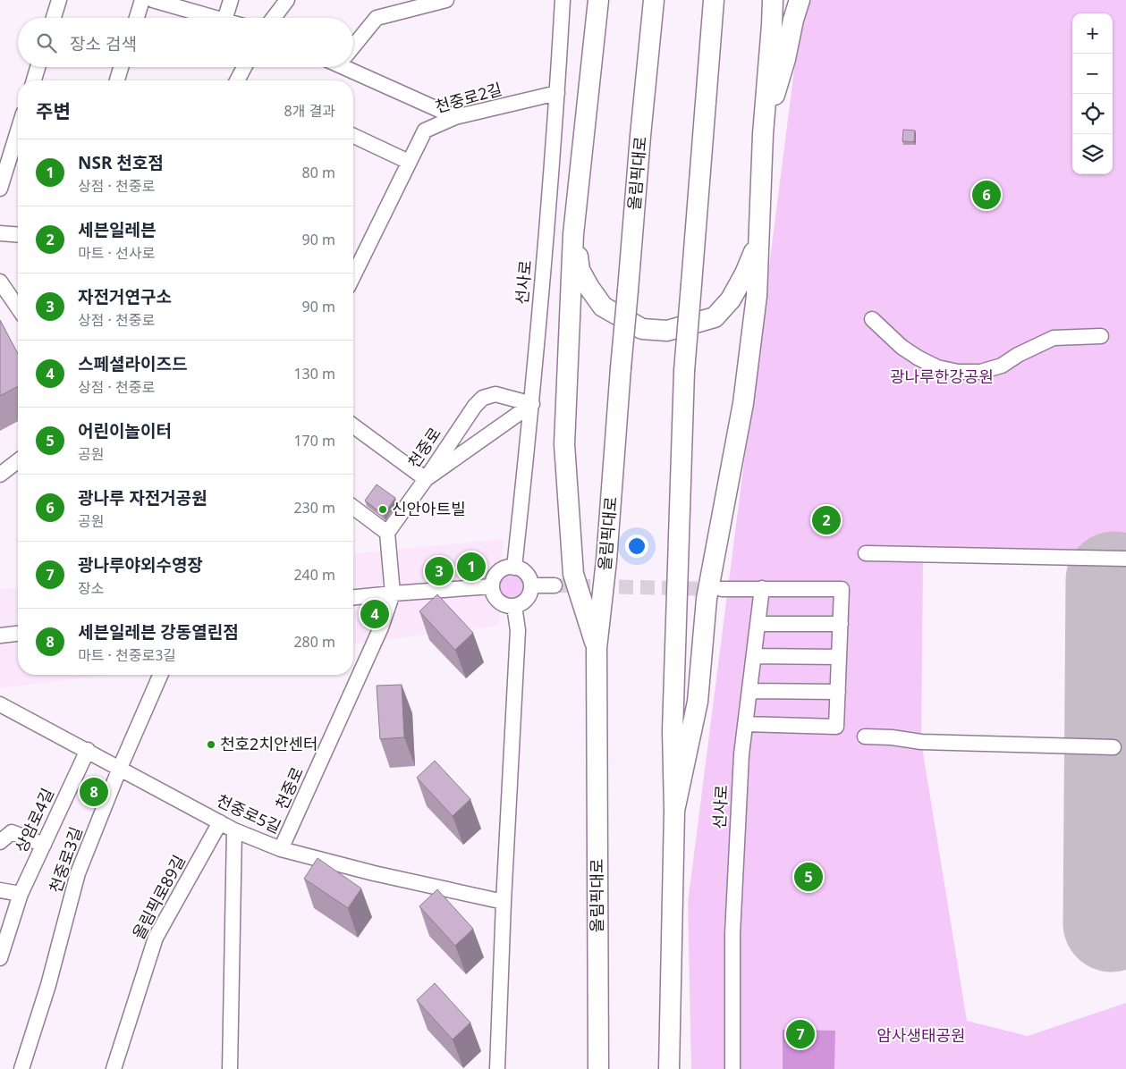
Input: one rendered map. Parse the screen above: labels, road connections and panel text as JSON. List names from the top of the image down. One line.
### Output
{"streets":{"highway":["올림픽대로"],"street":["천중로2길","선사로","천중로","천중로5길","상암로4길","천중로3길","올림픽로89길"]},"crossings":[["천중로2길","선사로"],["선사로","천중로"],["천중로","천중로5길"],["천중로5길","상암로4길"],["천중로5길","천중로3길"],["천중로5길","올림픽로89길"]],"parks":["광나루한강공원","암사생태공원"],"places":["신안아트빌","천호2치안센터"],"page":{"map_buttons":["+","−"],"search":"장소 검색","heading":["주변","8개 결과"],"list":[{"mark":"1","name":"NSR 천호점","note":"상점 · 천중로","value":"80 m"},{"mark":"2","name":"세븐일레븐","note":"마트 · 선사로","value":"90 m"},{"mark":"3","name":"자전거연구소","note":"상점 · 천중로","value":"90 m"},{"mark":"4","name":"스페셜라이즈드","note":"상점 · 천중로","value":"130 m"},{"mark":"5","name":"어린이놀이터","note":"공원","value":"170 m"},{"mark":"6","name":"광나루 자전거공원","note":"공원","value":"230 m"},{"mark":"7","name":"광나루야외수영장","note":"장소","value":"240 m"},{"mark":"8","name":"세븐일레븐 강동열린점","note":"마트 · 천중로3길","value":"280 m"}],"pins":["6","2","1","3","4","8","5","7"]}}
